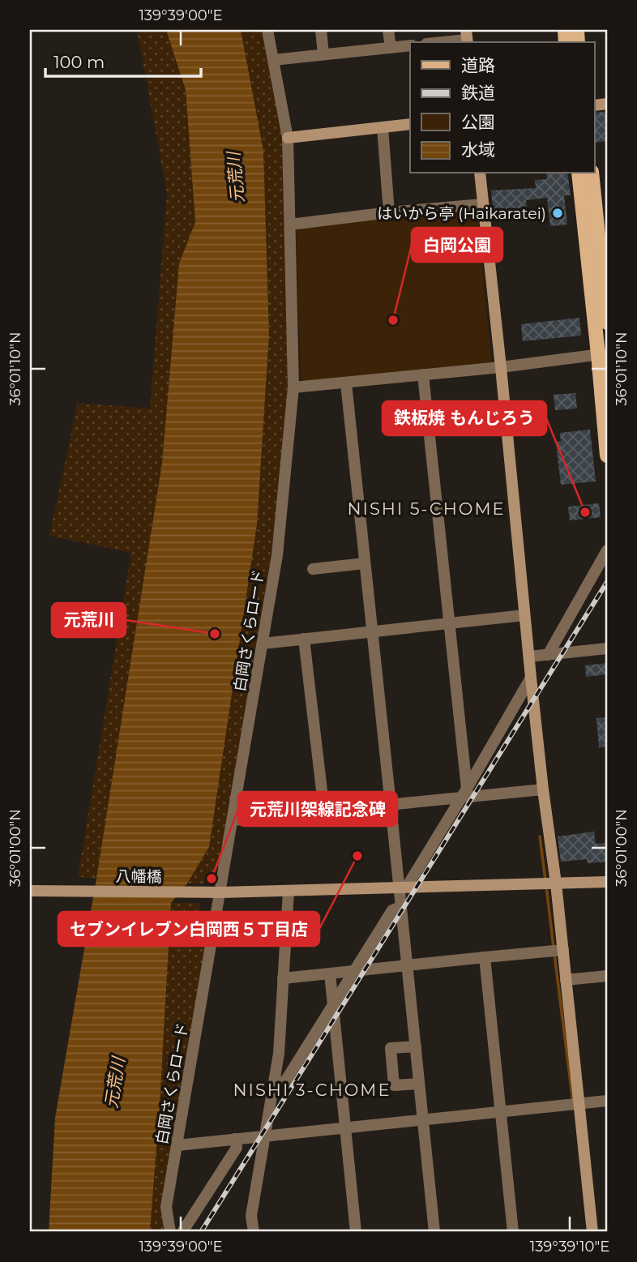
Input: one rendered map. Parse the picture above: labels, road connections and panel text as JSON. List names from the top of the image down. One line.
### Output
{"streets":{"street":["白岡さくらロード","八幡橋"]},"crossings":[["白岡さくらロード","八幡橋"]],"districts":["NISHI 5-CHOME","NISHI 3-CHOME"],"water":["元荒川"],"places":["はいから亭 (Haikaratei)","白岡公園","鉄板焼 もんじろう","元荒川","セブンイレブン白岡西５丁目店","元荒川架線記念碑"],"legend":["道路","鉄道","公園","水域"],"scale_bar":"100 m","coordinates":["139°39'00\"E","36°01'10\"N","36°01'00\"N","139°39'10\"E"]}
